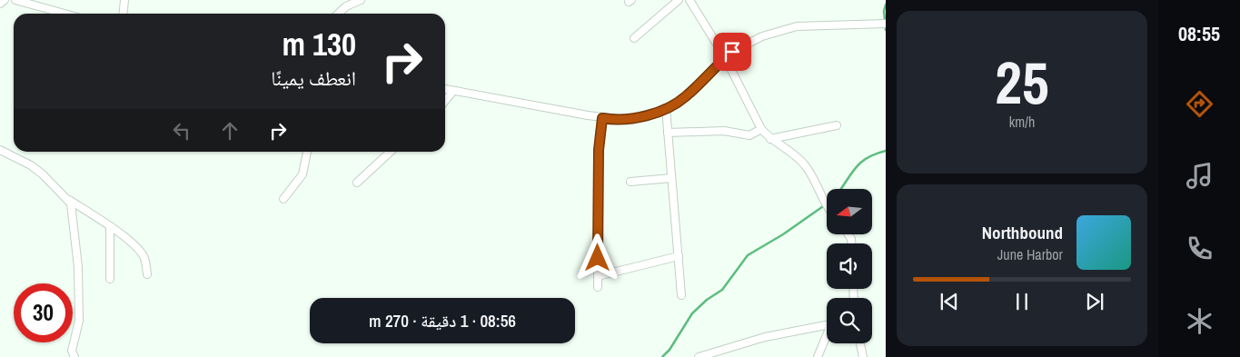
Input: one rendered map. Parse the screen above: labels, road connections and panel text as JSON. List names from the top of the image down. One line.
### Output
{"north":"left","page":{"tabs":"08:55","tile":["25","km/h"],"turn":["130 m","انعطف يمينًا"],"song":["Northbound","June Harbor"],"limit":"30","trip":"08:56 · 1 دقيقة · 270 m"}}
